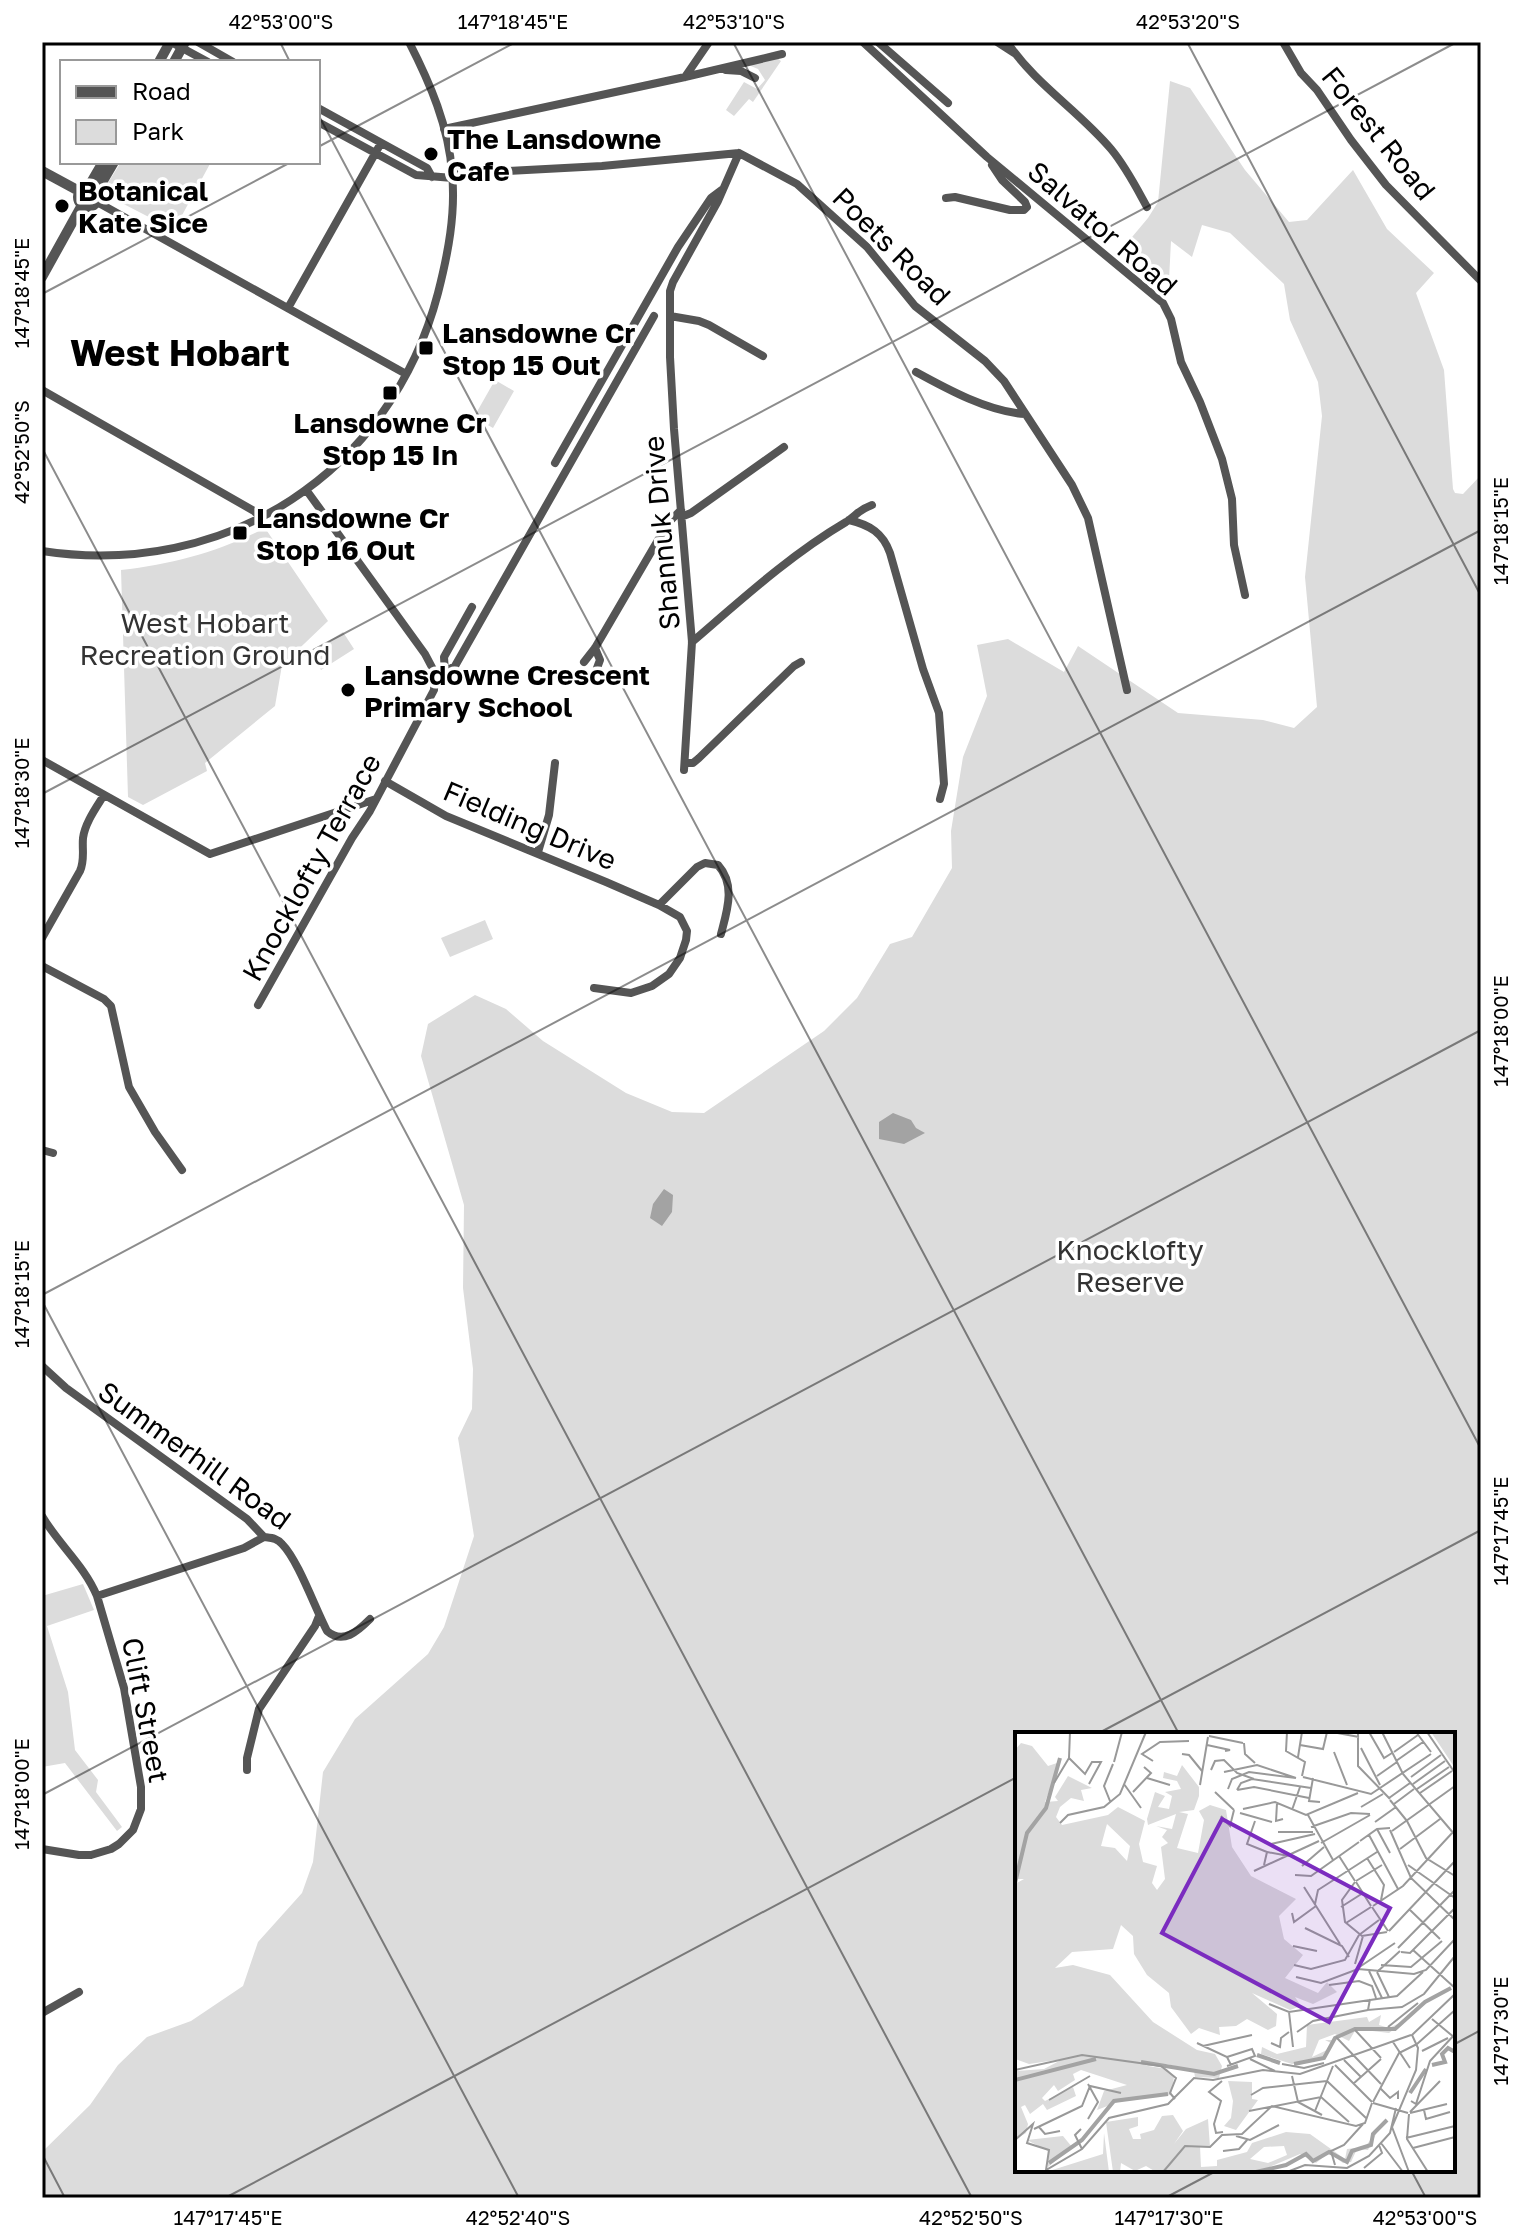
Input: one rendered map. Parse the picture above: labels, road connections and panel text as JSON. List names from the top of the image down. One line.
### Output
{"streets":{"street":["Forest Road","Salvator Road","Poets Road","Shannuk Drive","Fielding Drive","Knocklofty Terrace","Summerhill Road","Clift Street"]},"crossings":[["Fielding Drive","Knocklofty Terrace"]],"districts":["West Hobart"],"parks":["West Hobart Recreation Ground","Knocklofty Reserve"],"places":{"other":["The Lansdowne Cafe","Botanical Kate Sice","Lansdowne Crescent Primary School"],"transit":["Lansdowne Cr Stop 15 Out","Lansdowne Cr Stop 15 In","Lansdowne Cr Stop 16 Out"]},"legend":["Road","Park"],"coordinates":["42°53'00\"S","147°18'45\"E","42°53'10\"S","42°53'20\"S","42°52'50\"S","147°18'15\"E","147°18'30\"E","147°18'00\"E","147°17'45\"E","147°17'30\"E","42°52'40\"S"]}
